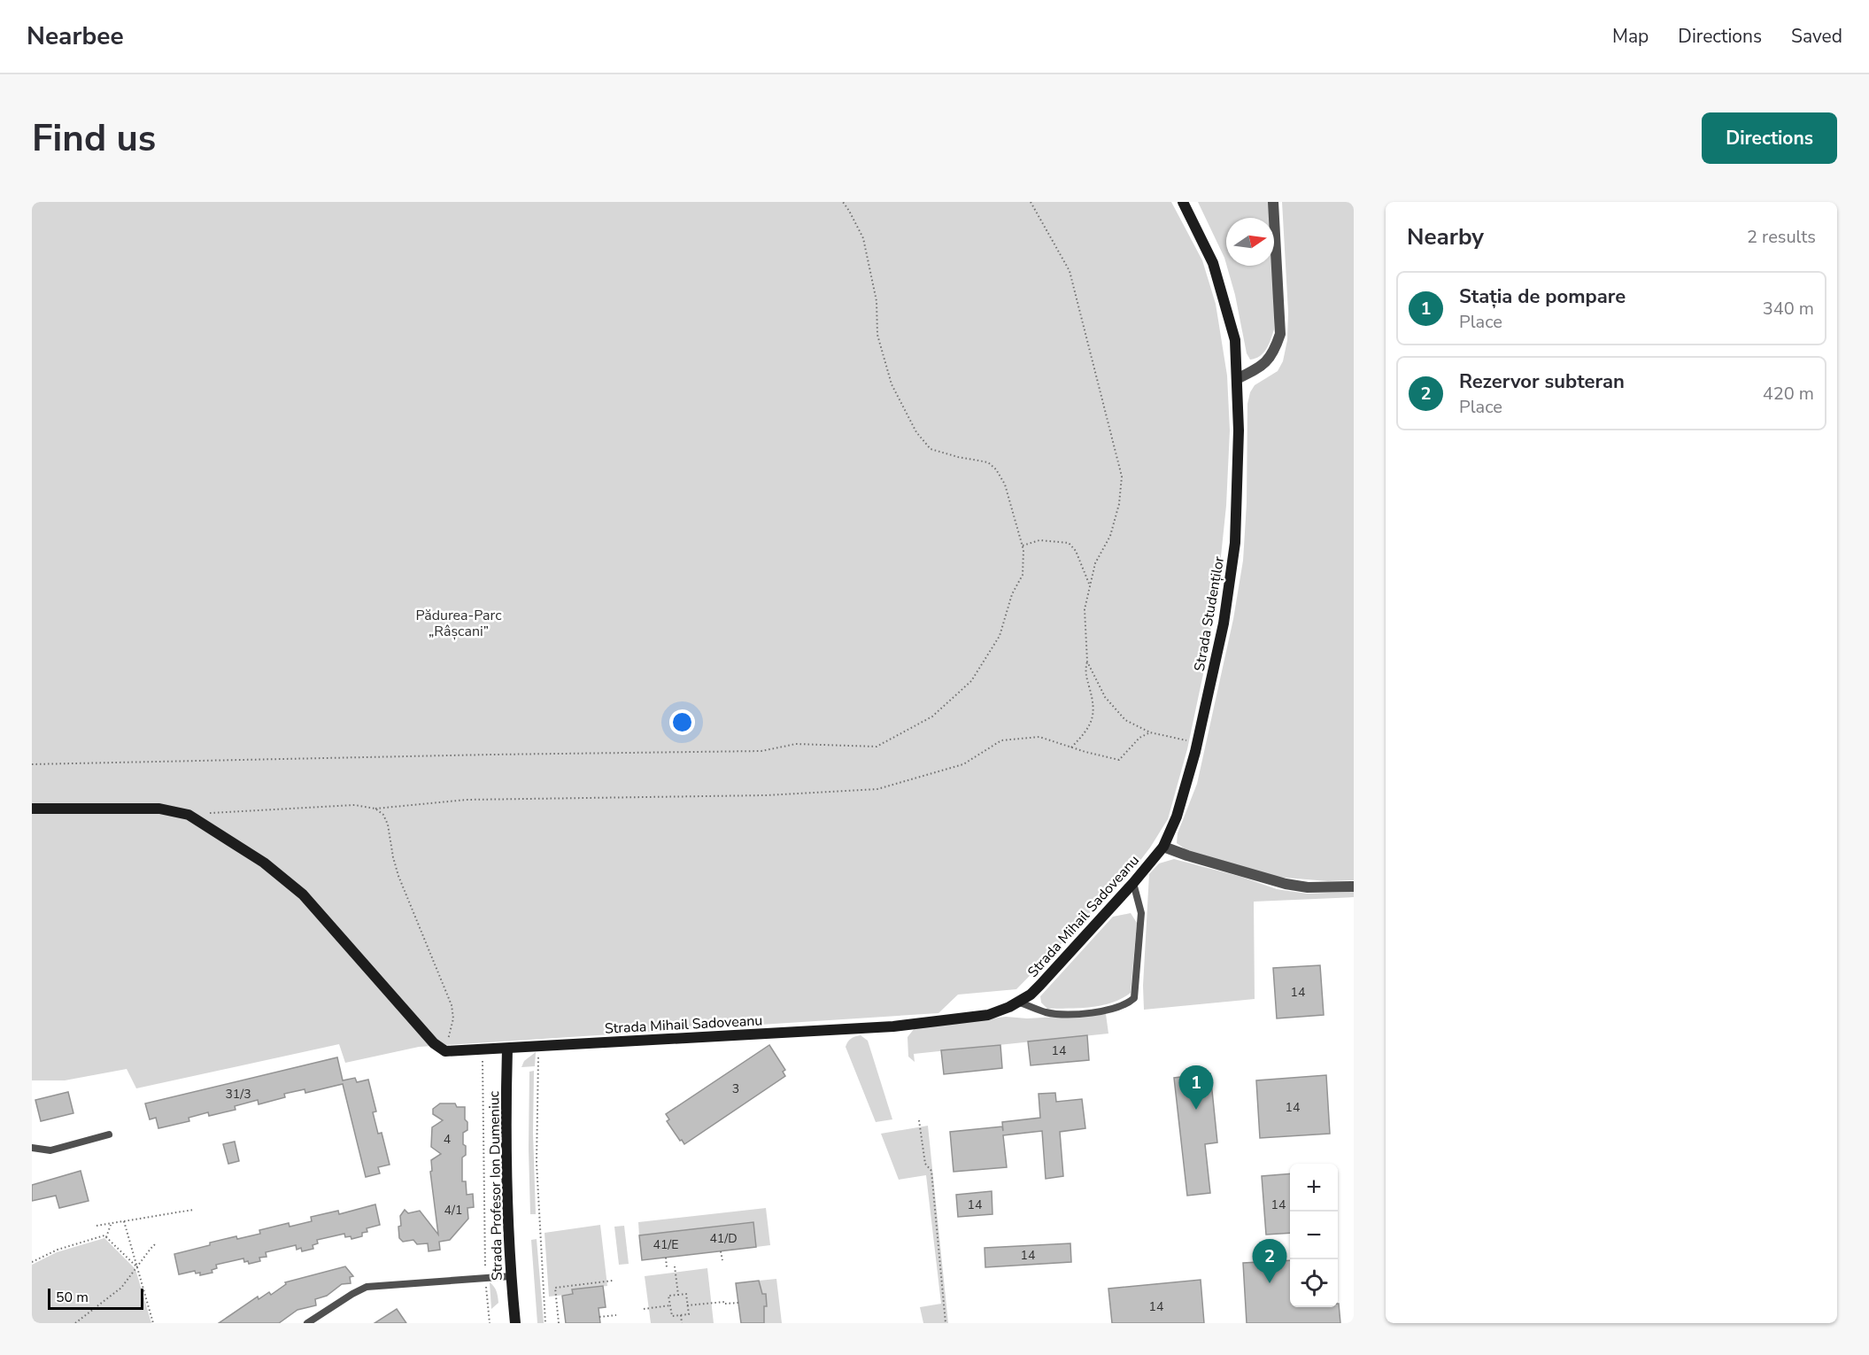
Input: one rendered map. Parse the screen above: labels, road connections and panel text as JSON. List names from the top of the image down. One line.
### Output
{"streets":{"main road":["Strada Studenților","Strada Mihail Sadoveanu","Strada Profesor Ion Dumeniuc"]},"crossings":[["Strada Studenților","Strada Mihail Sadoveanu"],["Strada Mihail Sadoveanu","Strada Profesor Ion Dumeniuc"]],"parks":["Pădurea-Parc „Râșcani”"],"house_numbers":["14","14","3","31/3","14","4","14","14","4/1","41/D","41/E","14","14"],"scale_bar":"50 m","north":"right","page":{"header":"Nearbee","nav":["Map","Directions","Saved"],"buttons":"Directions","title":"Find us","heading":["Nearby","2 results"],"list":[{"mark":"1","name":"Stația de pompare","note":"Place","value":"340 m"},{"mark":"2","name":"Rezervor subteran","note":"Place","value":"420 m"}],"pins":["1","2"],"map_buttons":["+","−"],"scale":"50 m"}}
